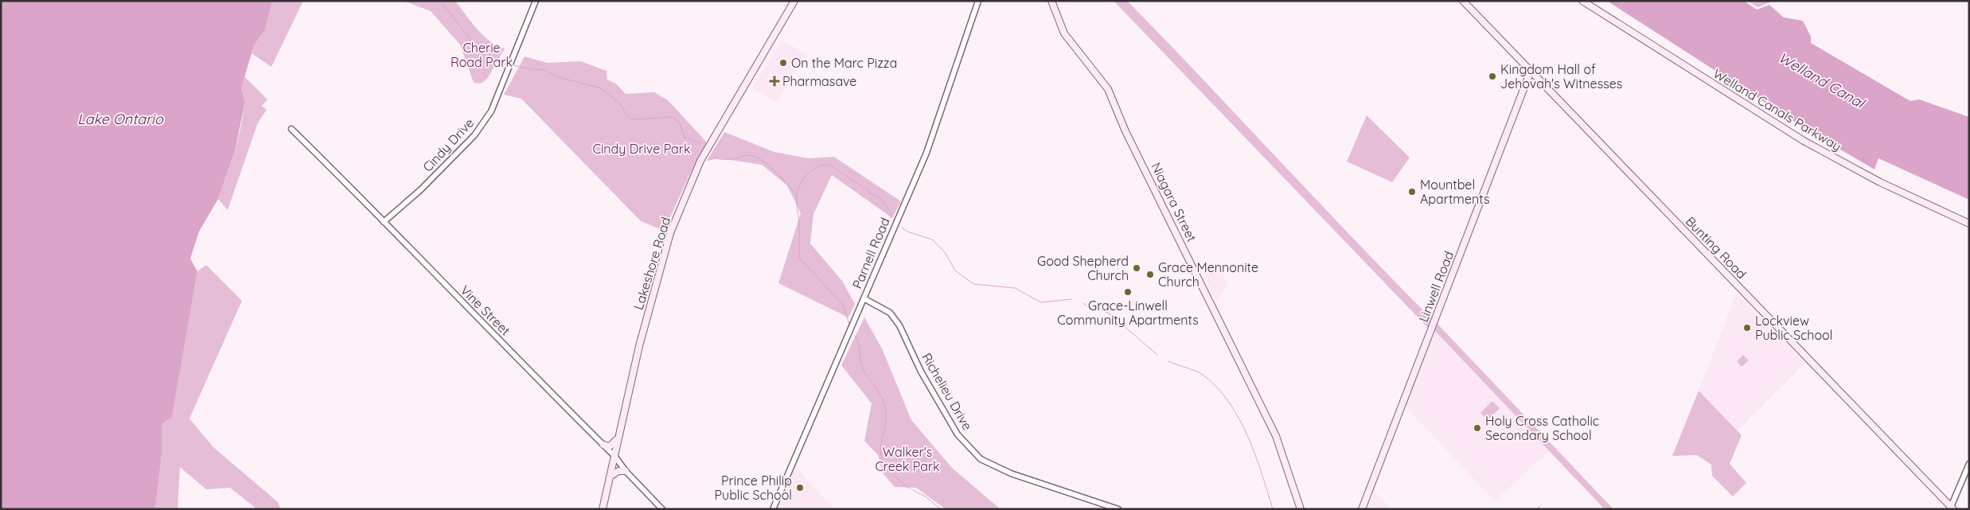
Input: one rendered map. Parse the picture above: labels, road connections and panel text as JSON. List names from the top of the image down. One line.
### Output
{"streets":{"main road":["Welland Canals Parkway","Niagara Street","Bunting Road","Lakeshore Road","Linwell Road"],"street":["Cindy Drive","Parnell Road","Vine Street","Richelieu Drive"]},"crossings":[["Cindy Drive","Vine Street"],["Bunting Road","Linwell Road"],["Parnell Road","Richelieu Drive"],["Lakeshore Road","Vine Street"]],"water":["Welland Canal","Lake Ontario"],"parks":["Cherie Road Park","Cindy Drive Park","Walker's Creek Park"],"places":{"other":["On the Marc Pizza","Kingdom Hall of Jehovah's Witnesses","Mountbel Apartments","Good Shepherd Church","Grace Mennonite Church","Grace-Linwell Community Apartments","Lockview Public School","Holy Cross Catholic Secondary School","Prince Philip Public School"],"health":["Pharmasave"]}}
